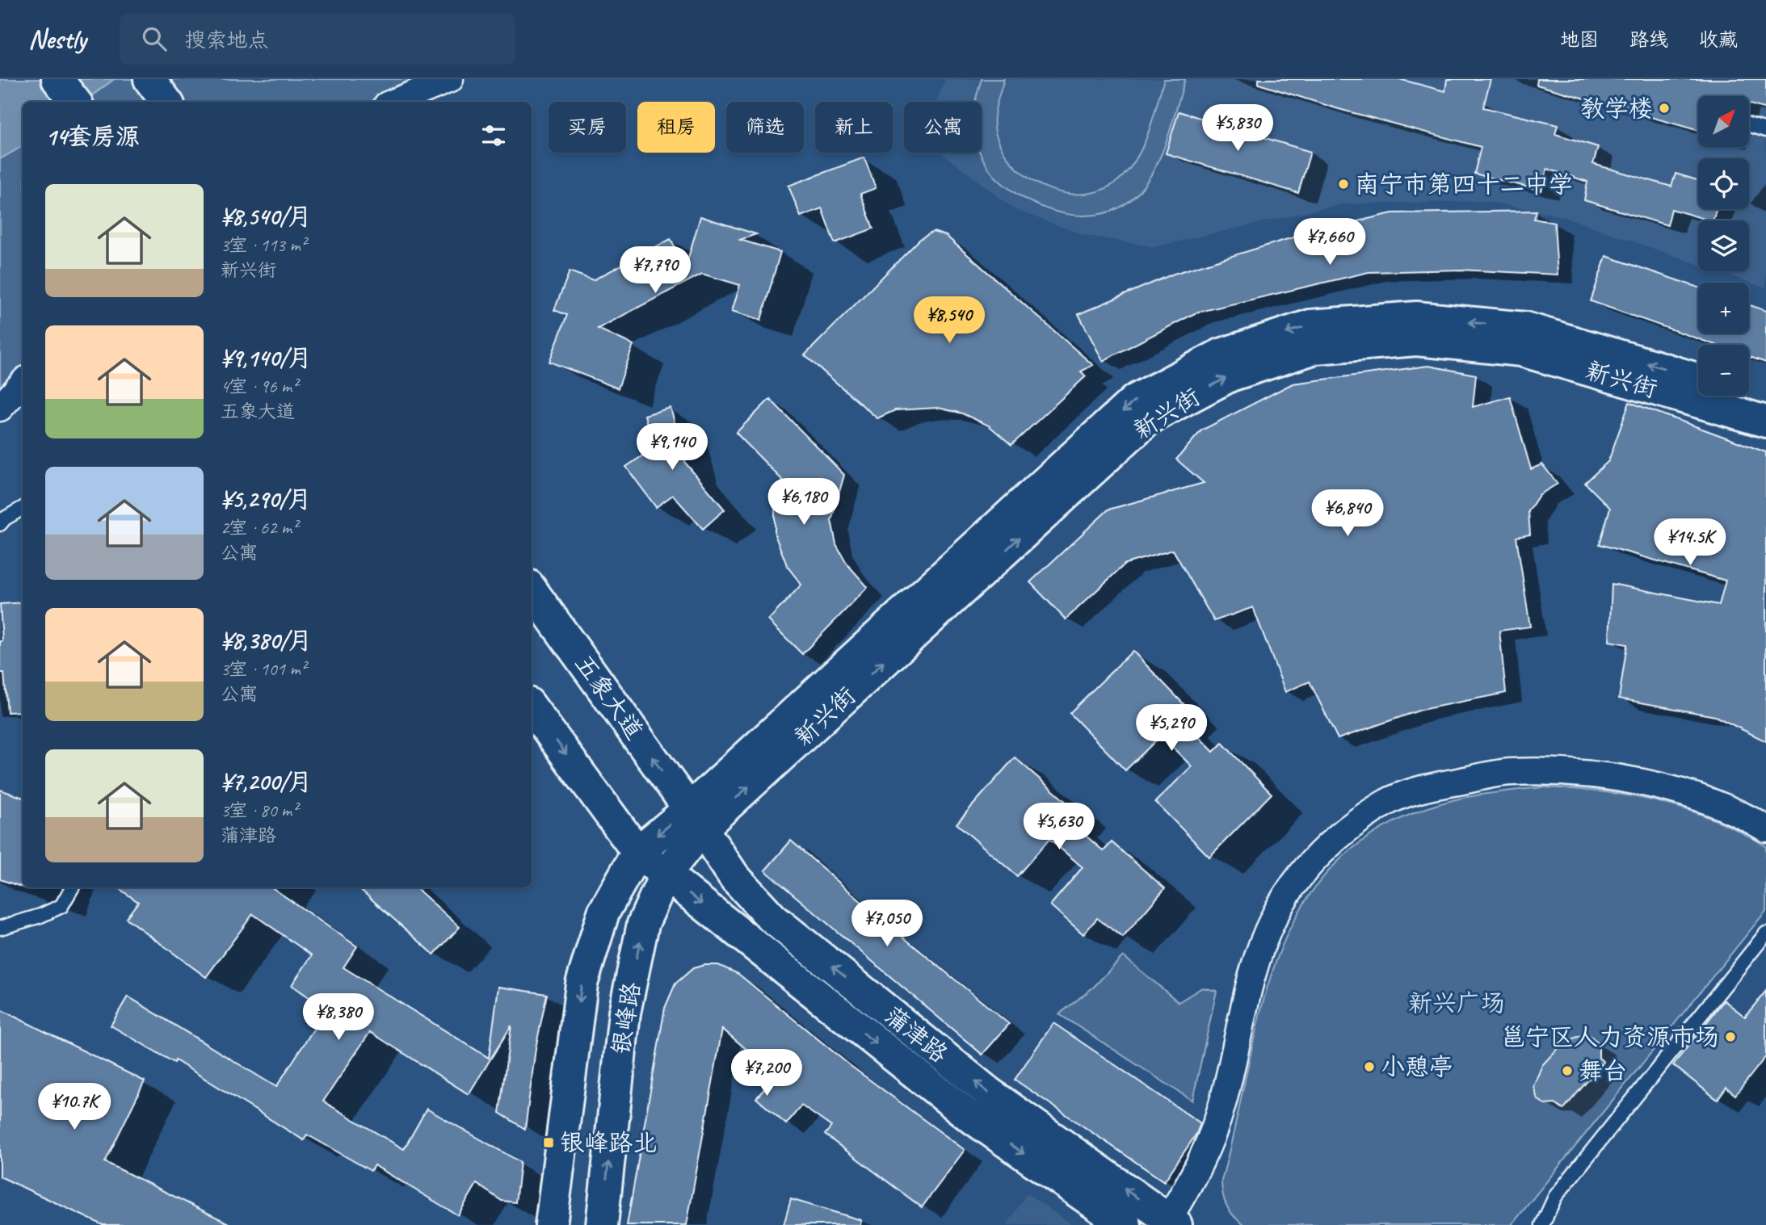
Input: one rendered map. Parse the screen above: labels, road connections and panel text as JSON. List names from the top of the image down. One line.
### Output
{"streets":{"main road":["新兴街","五象大道","银峰路","蒲津路"]},"crossings":[["新兴街","五象大道"],["新兴街","银峰路"],["新兴街","蒲津路"],["五象大道","银峰路"],["五象大道","蒲津路"],["银峰路","蒲津路"]],"parks":["新兴广场"],"places":{"other":["教学楼","南宁市第四十二中学","邕宁区人力资源市场","小憩亭","舞台"],"transit":["银峰路北"]},"north":"top right","page":{"header":"Nestly","search":"搜索地点","nav":["地图","路线","收藏"],"map_buttons":["+","−"],"chip":["买房","租房","筛选","新上","公寓"],"heading":"14套房源","price":["¥5,830","¥7,660","¥7,790","¥8,540","¥9,140","¥6,180","¥6,840","¥14.5K","¥5,290","¥5,630","¥7,050","¥8,380","¥7,200","¥10.7K"],"list":[{"name":"¥8,540/月","note":"3室 · 113 m² · 新兴街"},{"name":"¥9,140/月","note":"4室 · 96 m² · 五象大道"},{"name":"¥5,290/月","note":"2室 · 62 m² · 公寓"},{"name":"¥8,380/月","note":"3室 · 101 m² · 公寓"},{"name":"¥7,200/月","note":"3室 · 80 m² · 蒲津路"}]}}
